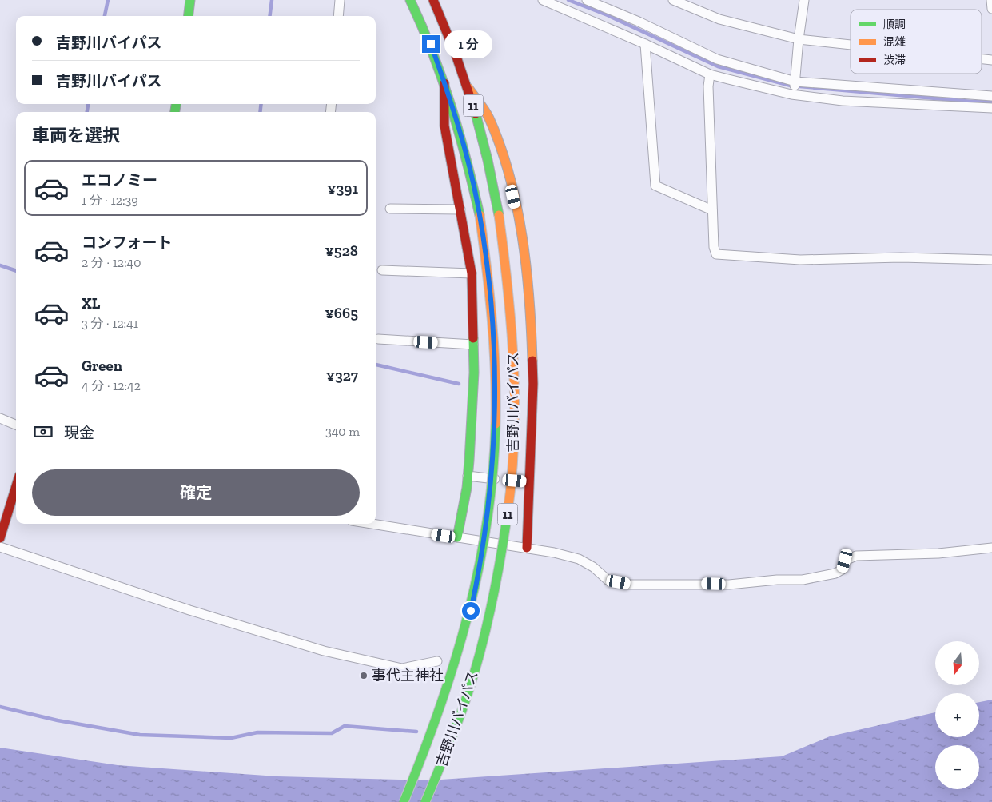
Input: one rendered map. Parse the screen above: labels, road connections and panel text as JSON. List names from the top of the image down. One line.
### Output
{"streets":{"main road":["11","吉野川バイパス"]},"crossings":[["11","吉野川バイパス"]],"places":["事代主神社"],"legend":["順調","混雑","渋滞"],"north":"bottom","page":{"banner":["吉野川バイパス","吉野川バイパス"],"bubble":"1 分","heading":"車両を選択","list":[{"name":"エコノミー","note":"1 分 · 12:39","value":"¥391"},{"name":"コンフォート","note":"2 分 · 12:40","value":"¥528"},{"name":"XL","note":"3 分 · 12:41","value":"¥665"},{"name":"Green","note":"4 分 · 12:42","value":"¥327"}],"pay":["現金","340 m"],"buttons":"確定","map_buttons":["+","−"]}}
